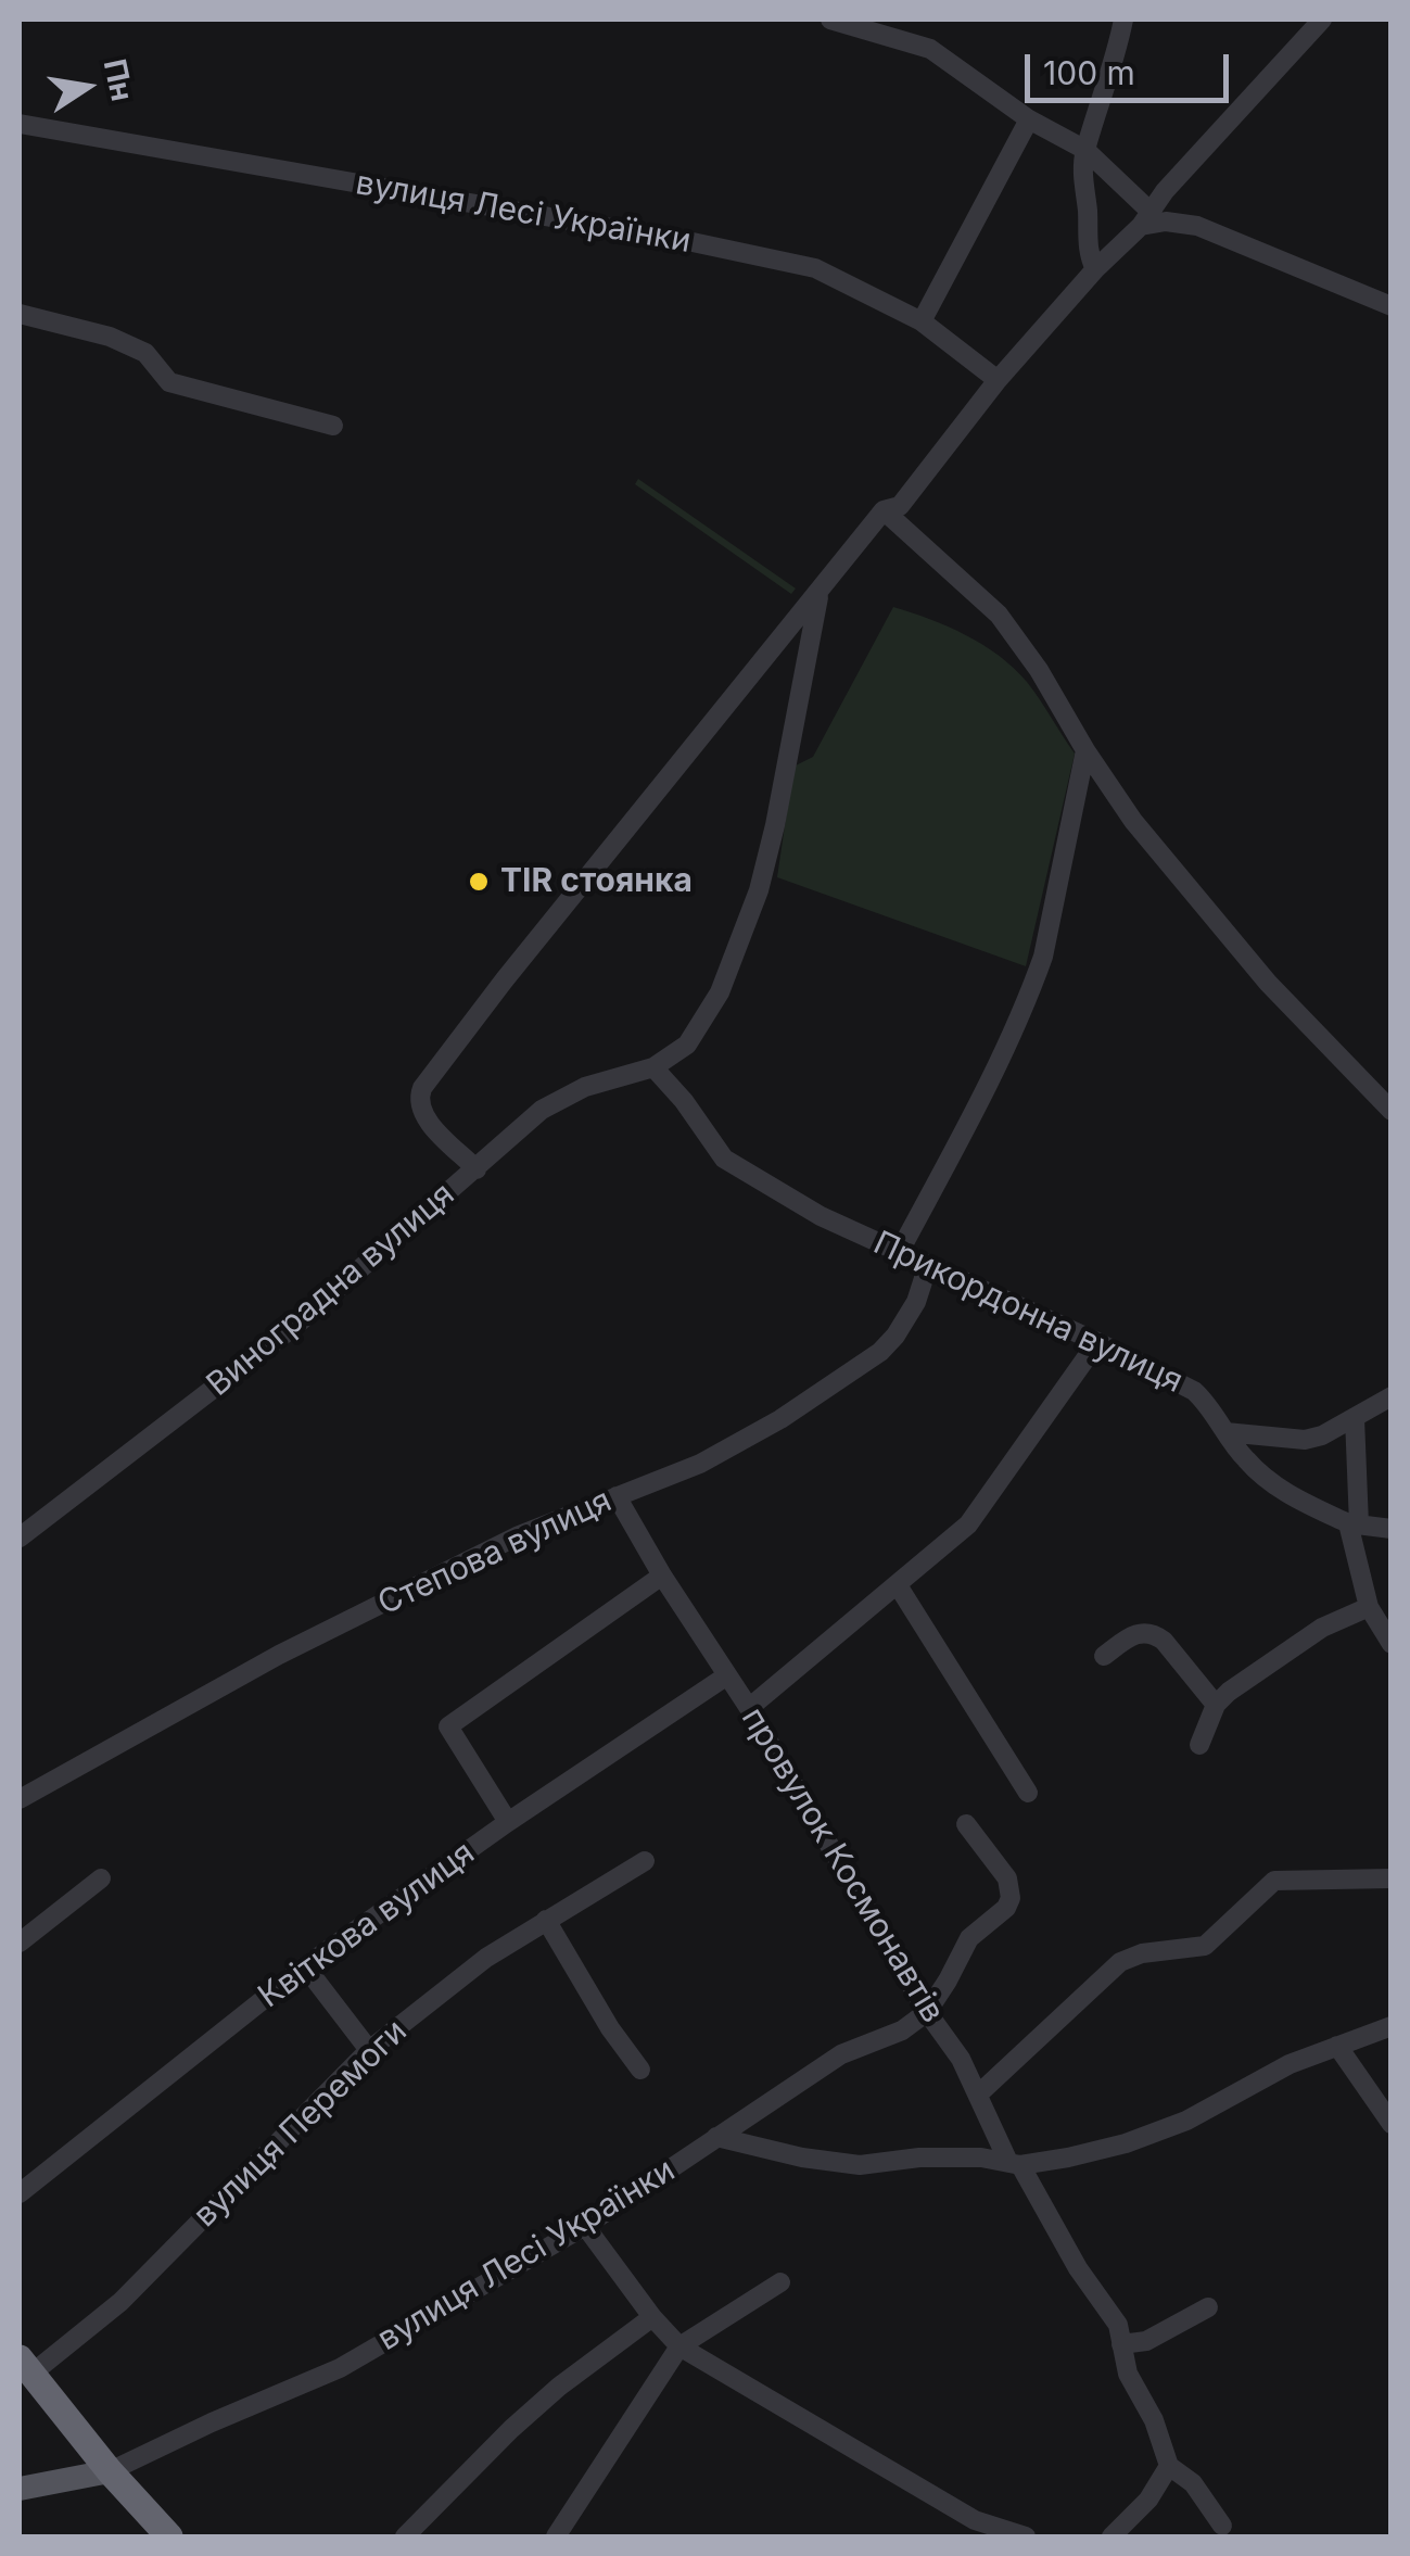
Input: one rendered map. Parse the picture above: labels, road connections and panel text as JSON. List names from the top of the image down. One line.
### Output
{"streets":{"street":["вулиця Лесі Українки","Виноградна вулиця","Прикордонна вулиця","Степова вулиця","провулок Космонавтів","Квіткова вулиця","вулиця Перемоги"]},"crossings":[["вулиця Лесі Українки","провулок Космонавтів"],["Виноградна вулиця","Прикордонна вулиця"],["Прикордонна вулиця","Степова вулиця"],["Степова вулиця","провулок Космонавтів"],["провулок Космонавтів","Квіткова вулиця"]],"places":["TIR стоянка"],"scale_bar":"100 m","north":"right"}
